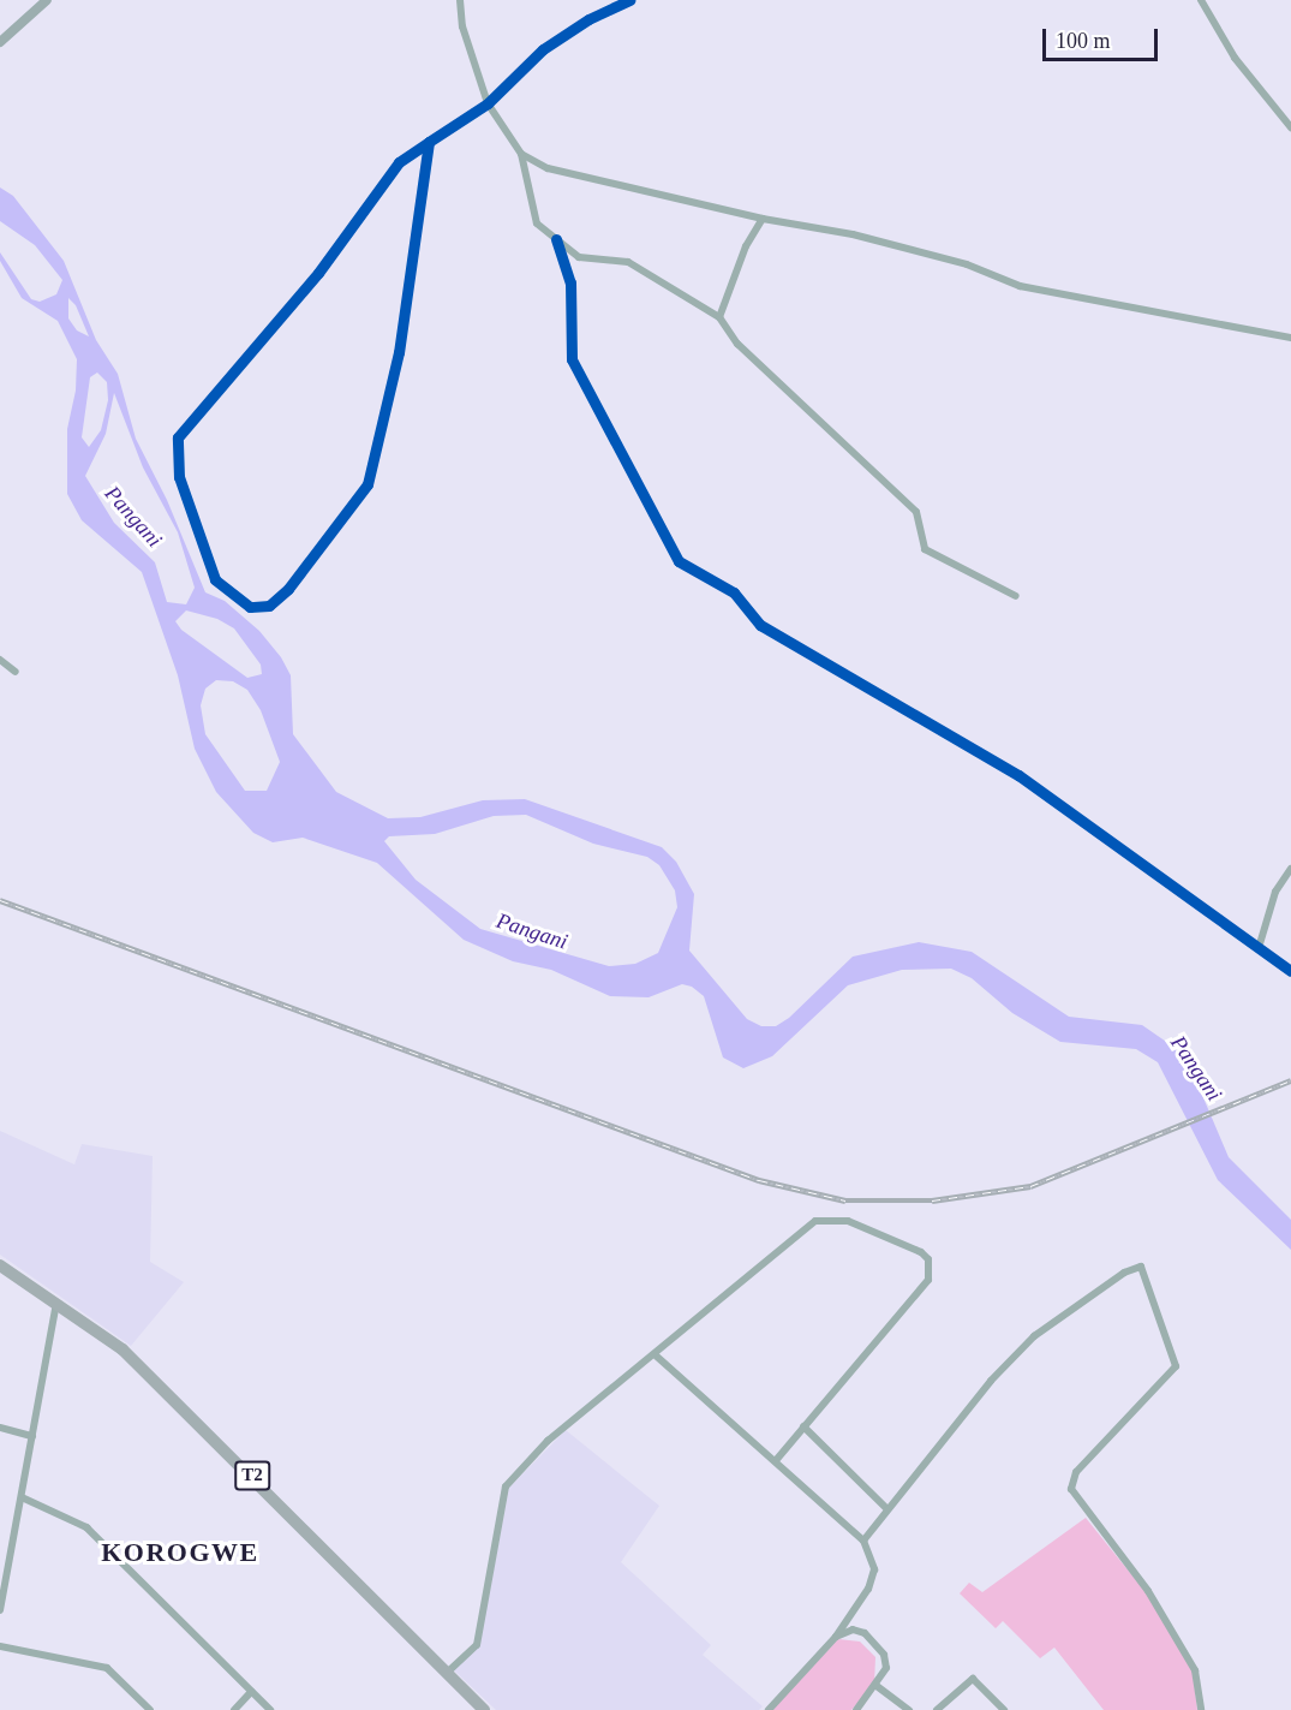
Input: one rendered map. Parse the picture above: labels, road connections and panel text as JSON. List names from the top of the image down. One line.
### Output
{"streets":{"highway":["T2"]},"districts":["KOROGWE"],"water":["Pangani"],"scale_bar":"100 m"}
